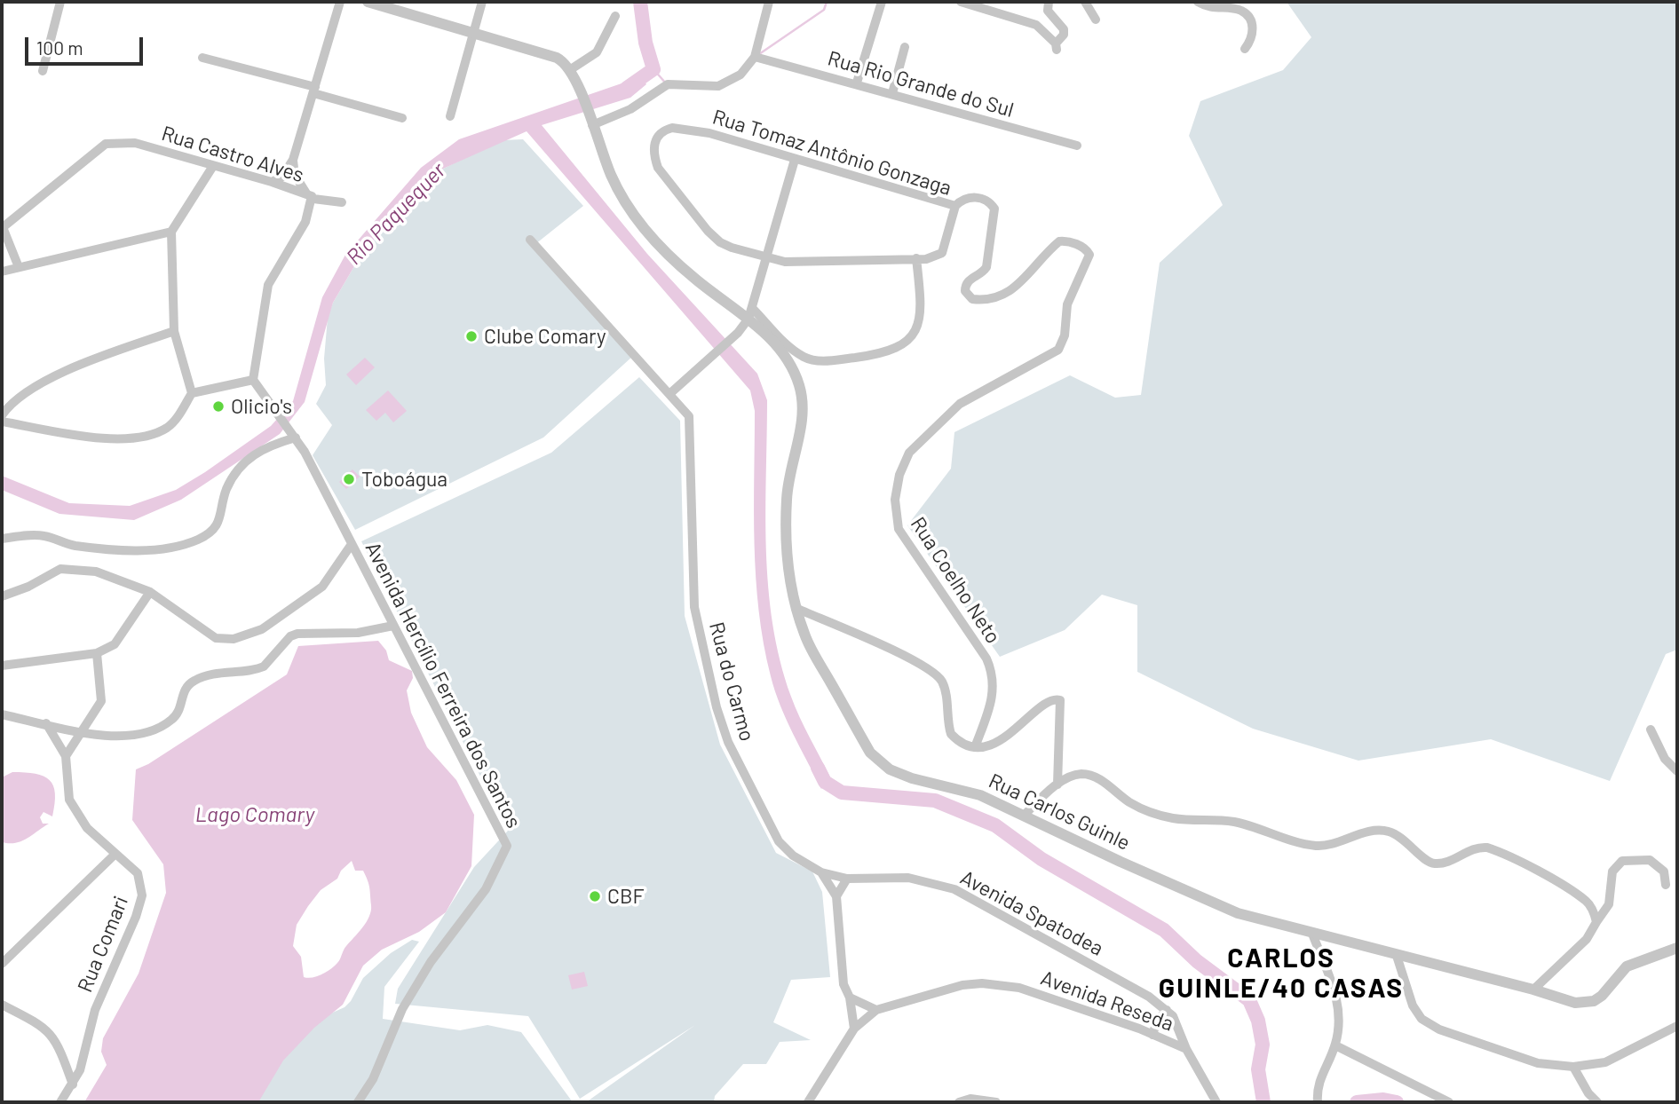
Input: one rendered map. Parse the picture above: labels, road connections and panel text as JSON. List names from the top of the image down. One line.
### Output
{"streets":{"street":["Rua Rio Grande do Sul","Rua Tomaz Antônio Gonzaga","Rua Castro Alves","Rua Coelho Neto","Rua do Carmo","Avenida Hercílio Ferreira dos Santos","Rua Carlos Guinle","Avenida Spatodea","Rua Comari","Avenida Reseda"]},"crossings":[["Rua Tomaz Antônio Gonzaga","Rua Coelho Neto"],["Rua Castro Alves","Avenida Hercílio Ferreira dos Santos"],["Rua do Carmo","Avenida Spatodea"],["Rua do Carmo","Avenida Reseda"],["Avenida Spatodea","Avenida Reseda"]],"districts":["CARLOS GUINLE/40 CASAS"],"water":["Rio Paquequer","Lago Comary"],"places":["Clube Comary","Olicio's","Toboágua","CBF"],"scale_bar":"100 m"}
